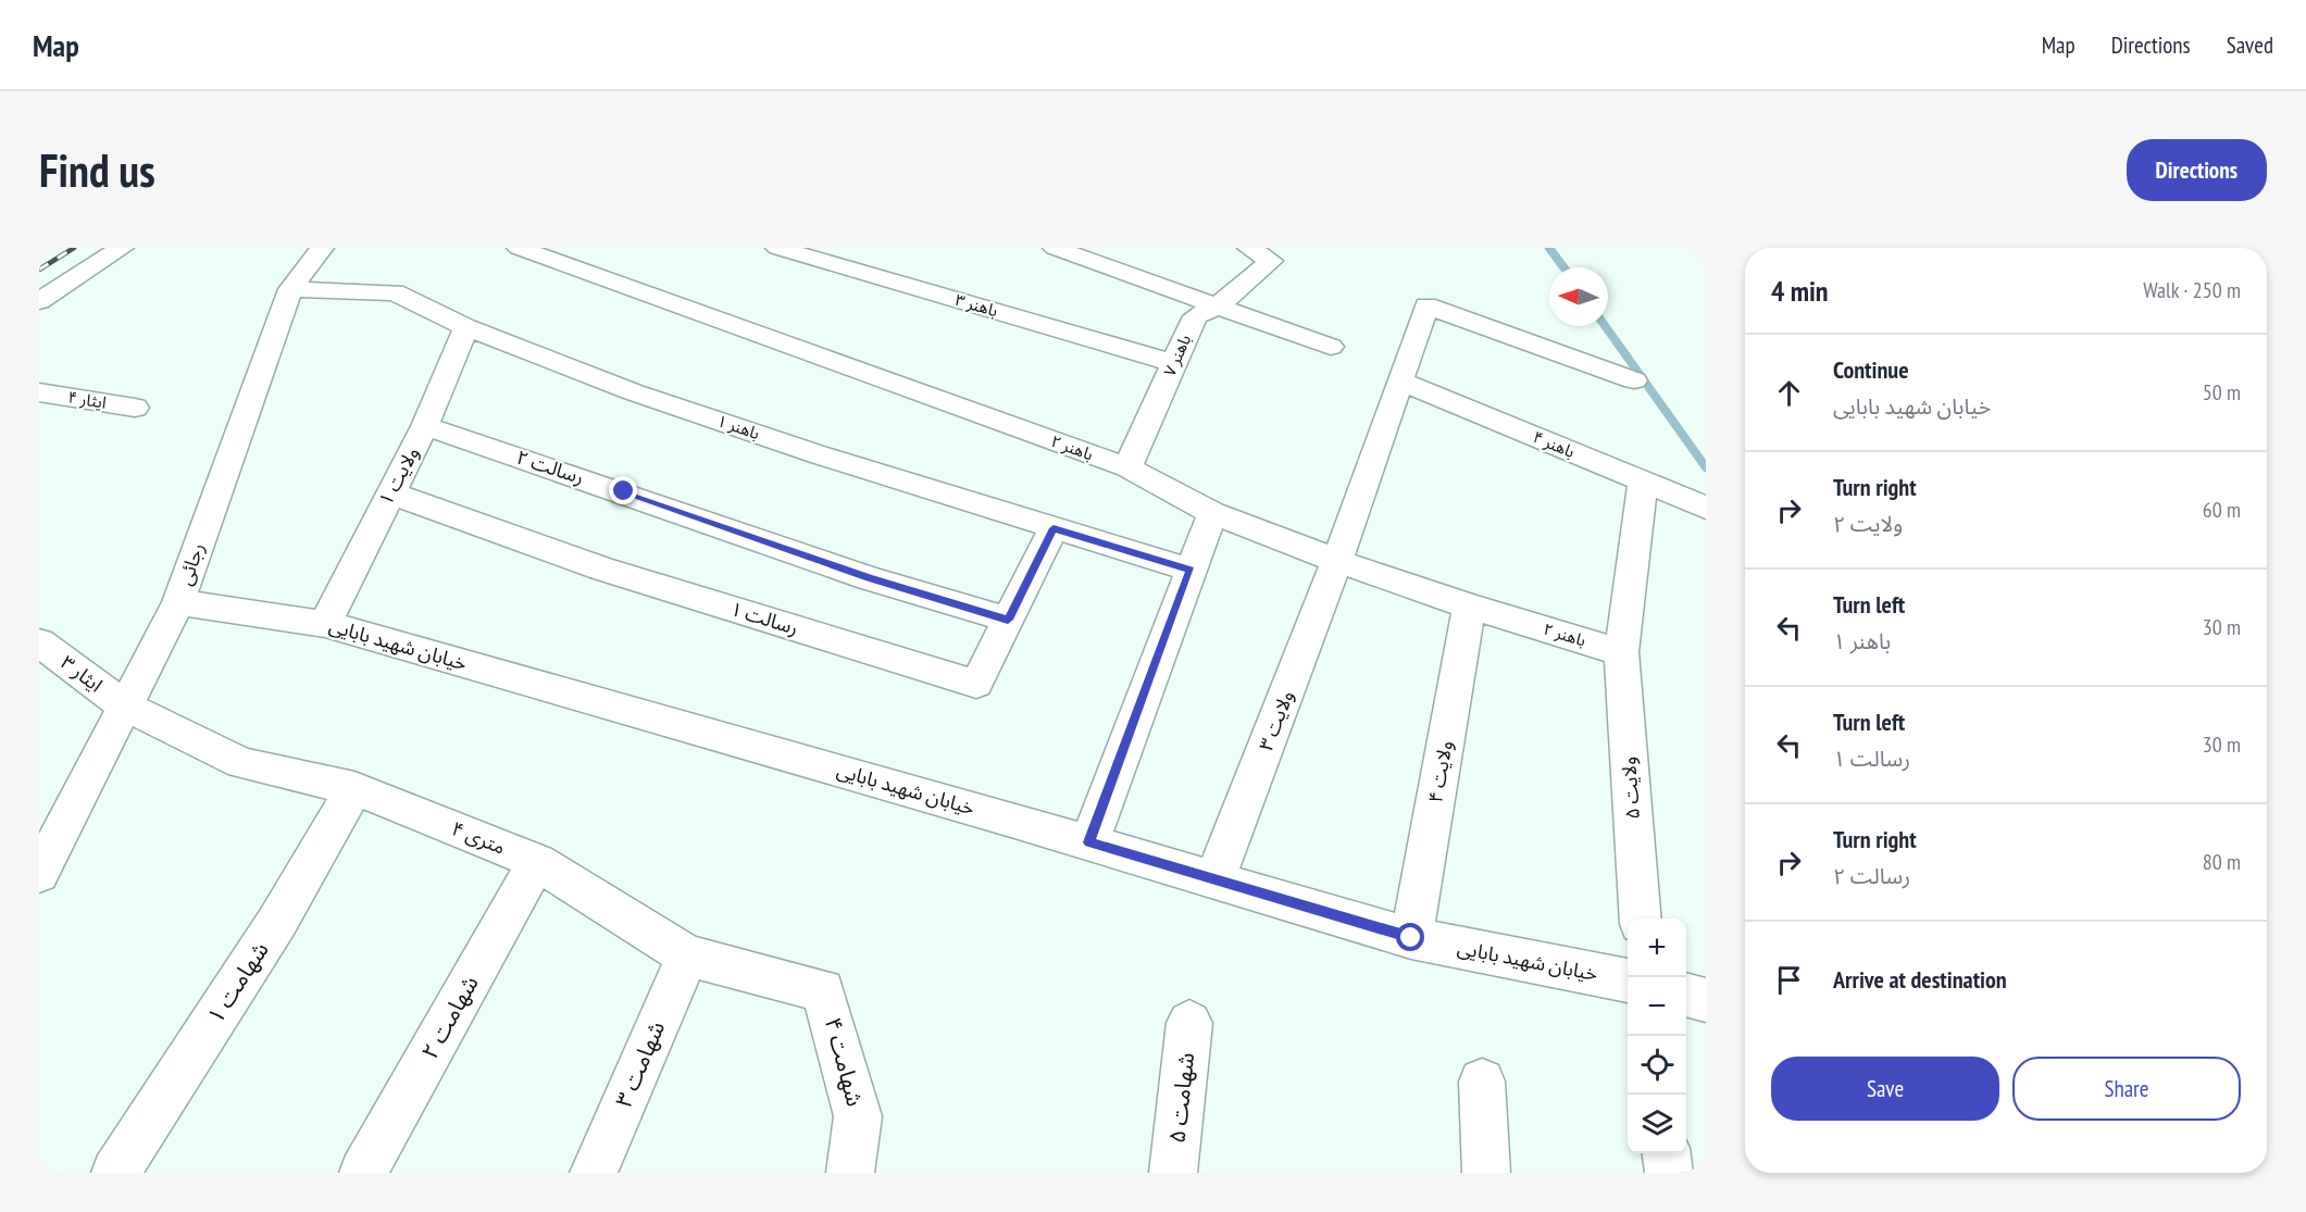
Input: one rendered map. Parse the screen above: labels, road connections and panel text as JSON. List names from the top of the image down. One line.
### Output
{"streets":{"street":["باهنر ۳","باهنر ۷","ایثار ۴","باهنر ۱","باهنر ۴","باهنر ۲","رسالت ۲","ولایت ۱","رجائی","رسالت ۱","خیابان شهید بابایی","ایثار ۳","ولایت ۳","ولایت ۴","ولایت ۵","۴ متری","شهامت ۱","شهامت ۲","شهامت ۴","شهامت ۳","شهامت ۵"]},"crossings":[["باهنر ۳","باهنر ۷"],["باهنر ۷","باهنر ۲"],["باهنر ۱","ولایت ۱"],["باهنر ۱","رجائی"],["باهنر ۱","رسالت ۱"],["باهنر ۴","ولایت ۳"],["باهنر ۴","ولایت ۵"],["باهنر ۲","ولایت ۳"],["باهنر ۲","ولایت ۴"],["باهنر ۲","ولایت ۵"],["رسالت ۲","ولایت ۱"],["رسالت ۲","رسالت ۱"],["ولایت ۱","رسالت ۱"],["ولایت ۱","خیابان شهید بابایی"],["رجائی","خیابان شهید بابایی"],["رجائی","ایثار ۳"],["رجائی","۴ متری"],["خیابان شهید بابایی","ولایت ۳"],["خیابان شهید بابایی","ولایت ۴"],["ایثار ۳","۴ متری"],["۴ متری","شهامت ۱"],["۴ متری","شهامت ۲"],["۴ متری","شهامت ۴"],["۴ متری","شهامت ۳"]],"north":"left","page":{"header":"Map","nav":["Map","Directions","Saved"],"buttons":["Directions",["Save","Share"]],"title":"Find us","heading":["4 min","Walk · 250 m"],"list":[["Continue","خیابان شهید بابایی","50 m"],["Turn right","ولایت ۲","60 m"],["Turn left","باهنر ۱","30 m"],["Turn left","رسالت ۱","30 m"],["Turn right","رسالت ۲","80 m"],"Arrive at destination"],"map_buttons":["+","−"]}}
